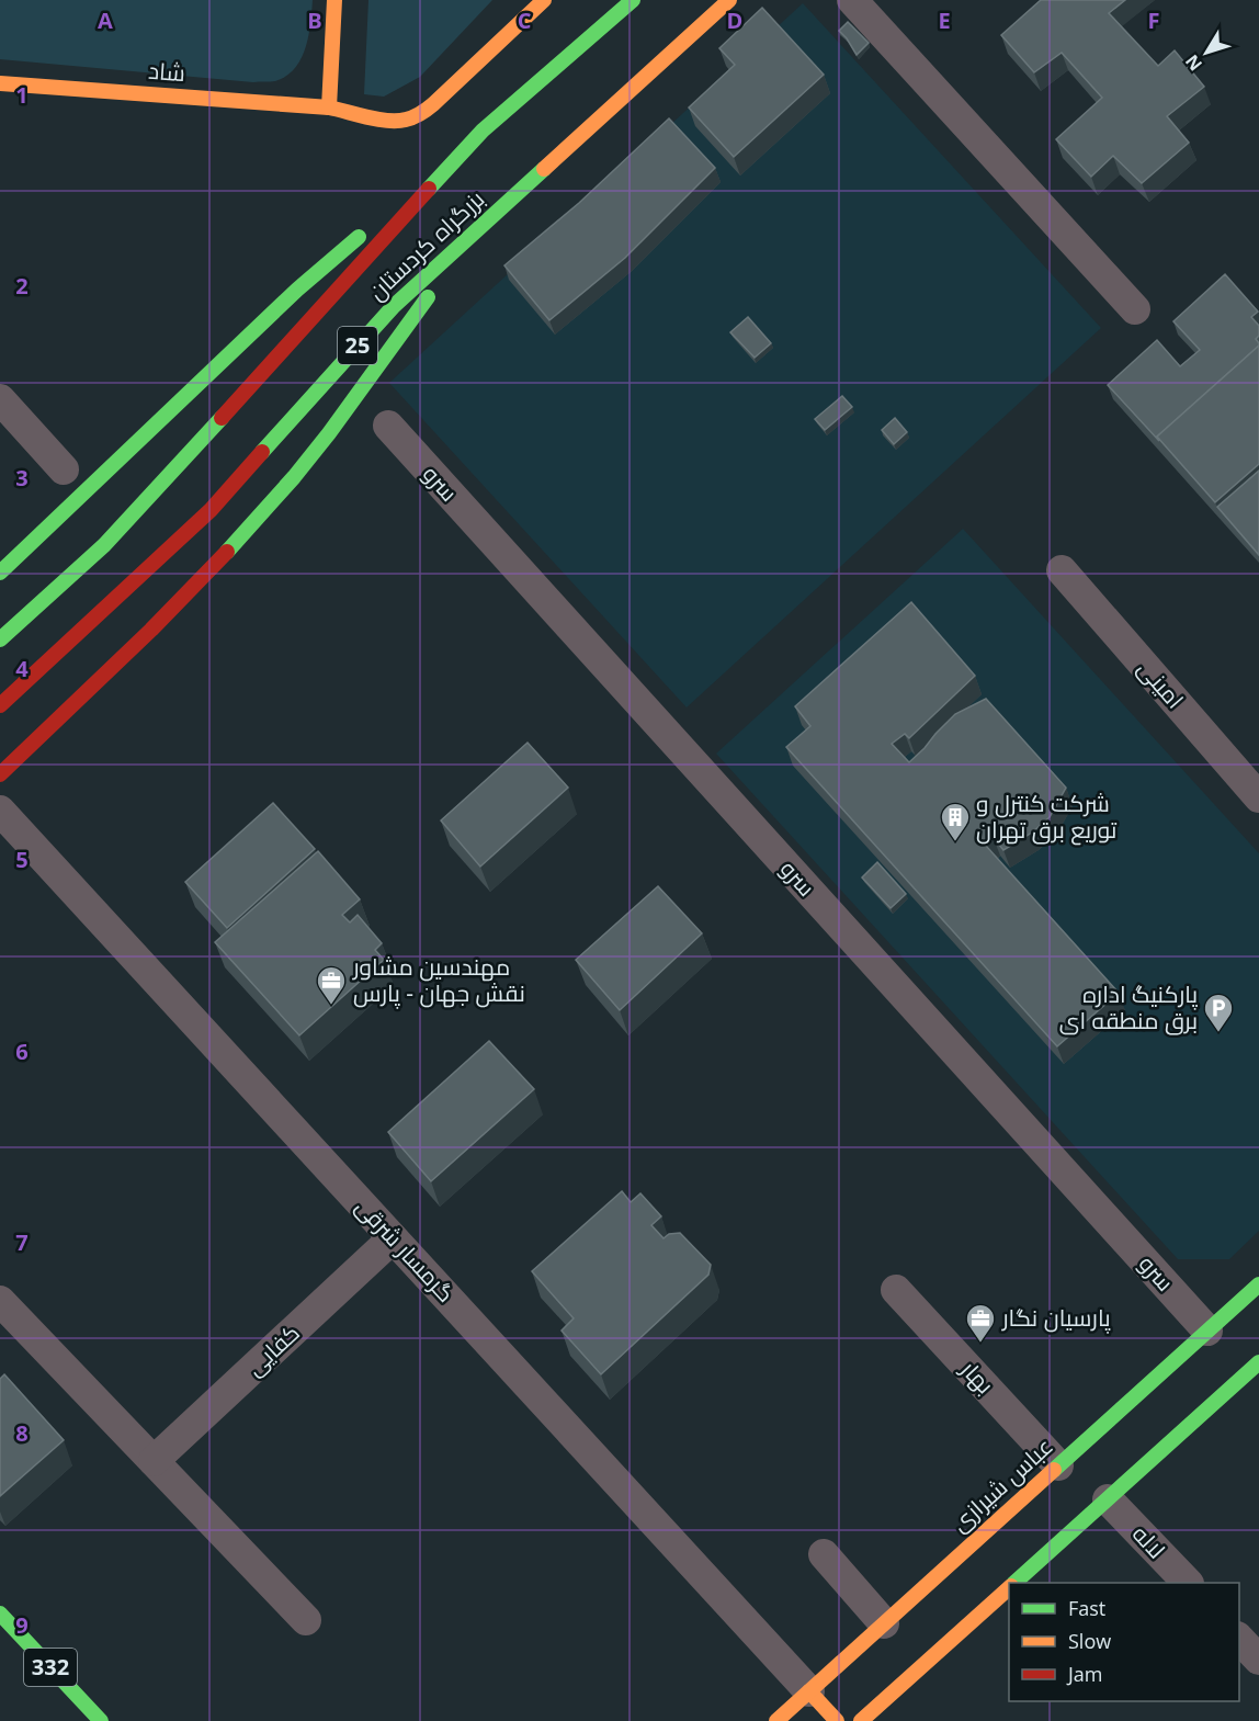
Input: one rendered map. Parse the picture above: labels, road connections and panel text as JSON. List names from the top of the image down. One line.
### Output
{"streets":{"main road":["شاد","بزرگراه کردستان","25","عباس شیرازی","332"],"street":["سرو","امینی","گرمسار شرقی","کفایی","بهار","لاله"]},"crossings":[["سرو","عباس شیرازی"],["گرمسار شرقی","کفایی"],["گرمسار شرقی","عباس شیرازی"],["بهار","عباس شیرازی"]],"places":{"building":["شرکت کنترل و توریع برق تهران"],"office":["مهندسین مشاور نقش جهان - پارس","پارسیان نگار"],"parking":["پارکنیگ اداره برق منطقه ای"]},"legend":["Fast","Slow","Jam"],"north":"bottom left","grid":{"columns":["A","B","C","D","E","F"],"rows":["1","2","3","4","5","6","7","8","9"]}}
